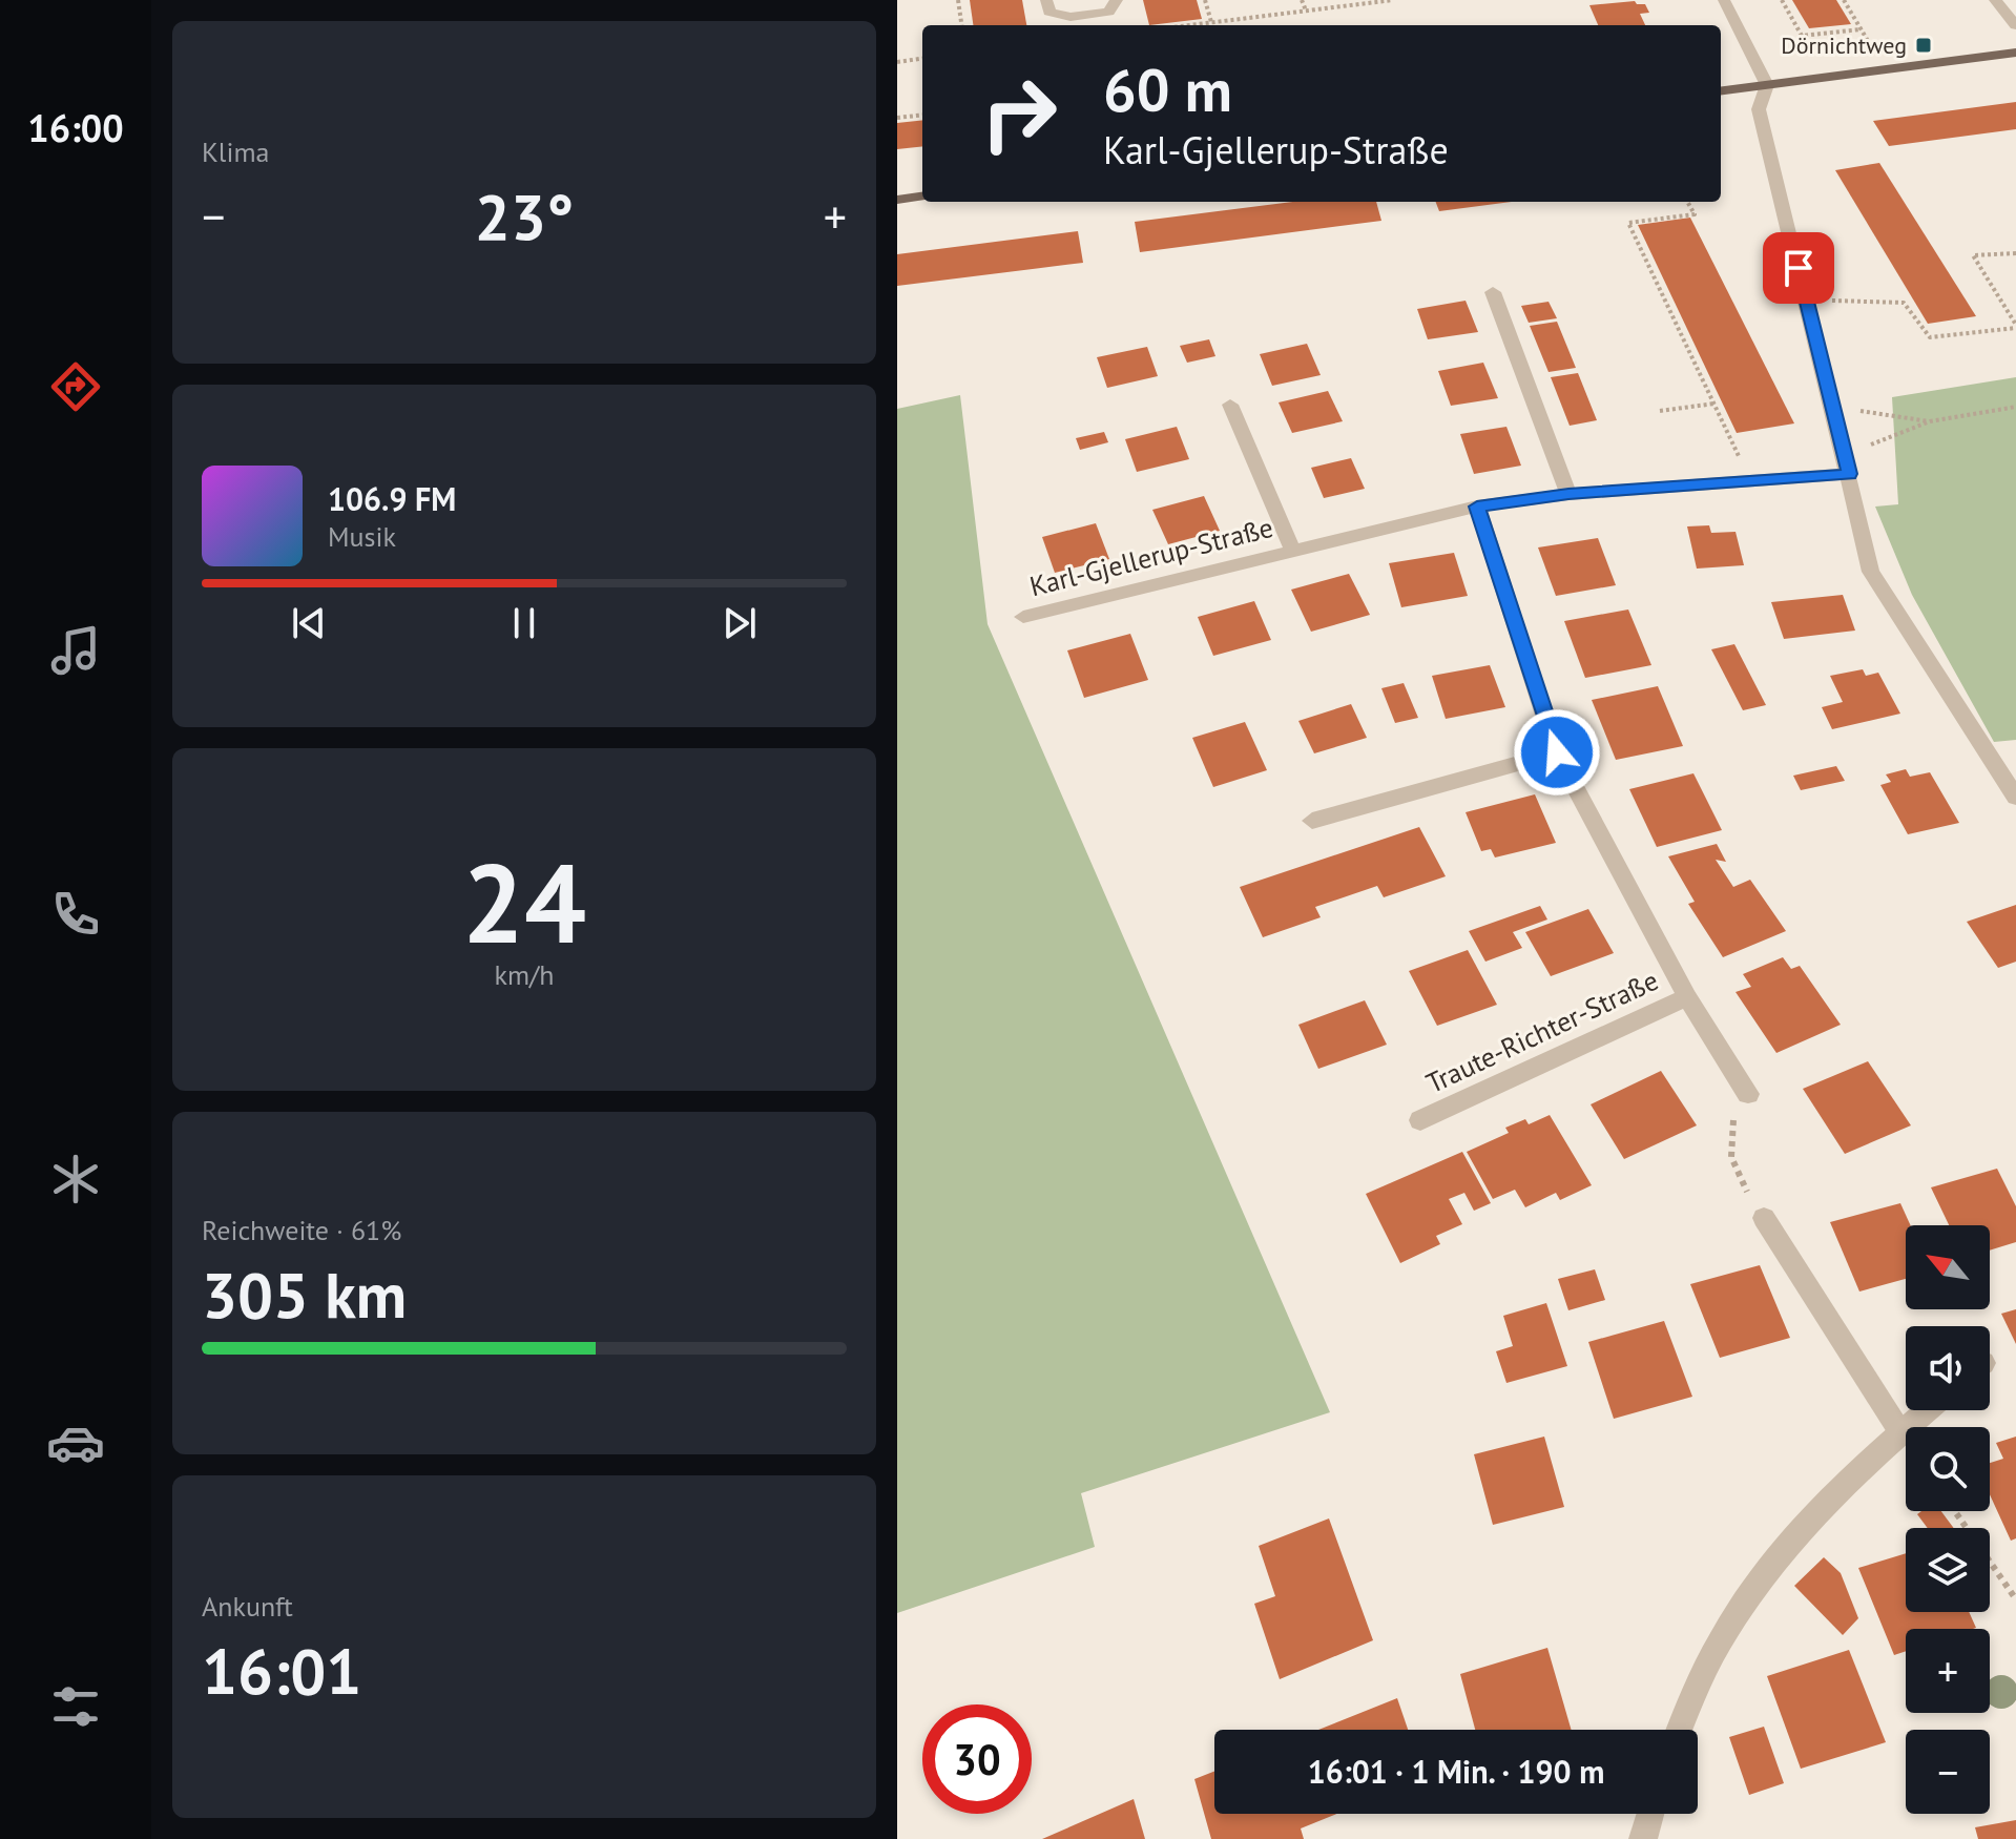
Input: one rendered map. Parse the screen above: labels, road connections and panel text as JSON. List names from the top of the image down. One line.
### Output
{"streets":{"street":["Karl-Gjellerup-Straße","Traute-Richter-Straße"]},"crossings":[["Karl-Gjellerup-Straße","Traute-Richter-Straße"]],"places":{"transit":["Dörnichtweg"]},"north":"top left","page":{"tabs":"16:00","tile":["Klima",["24","km/h"],["Reichweite · 61%","305 km"],["Ankunft","16:01"]],"turn":["60 m","Karl-Gjellerup-Straße"],"heat":["−","23°","+"],"song":["106.9 FM","Musik"],"map_buttons":["+","−"],"limit":"30","trip":"16:01 · 1 Min. · 190 m"}}
